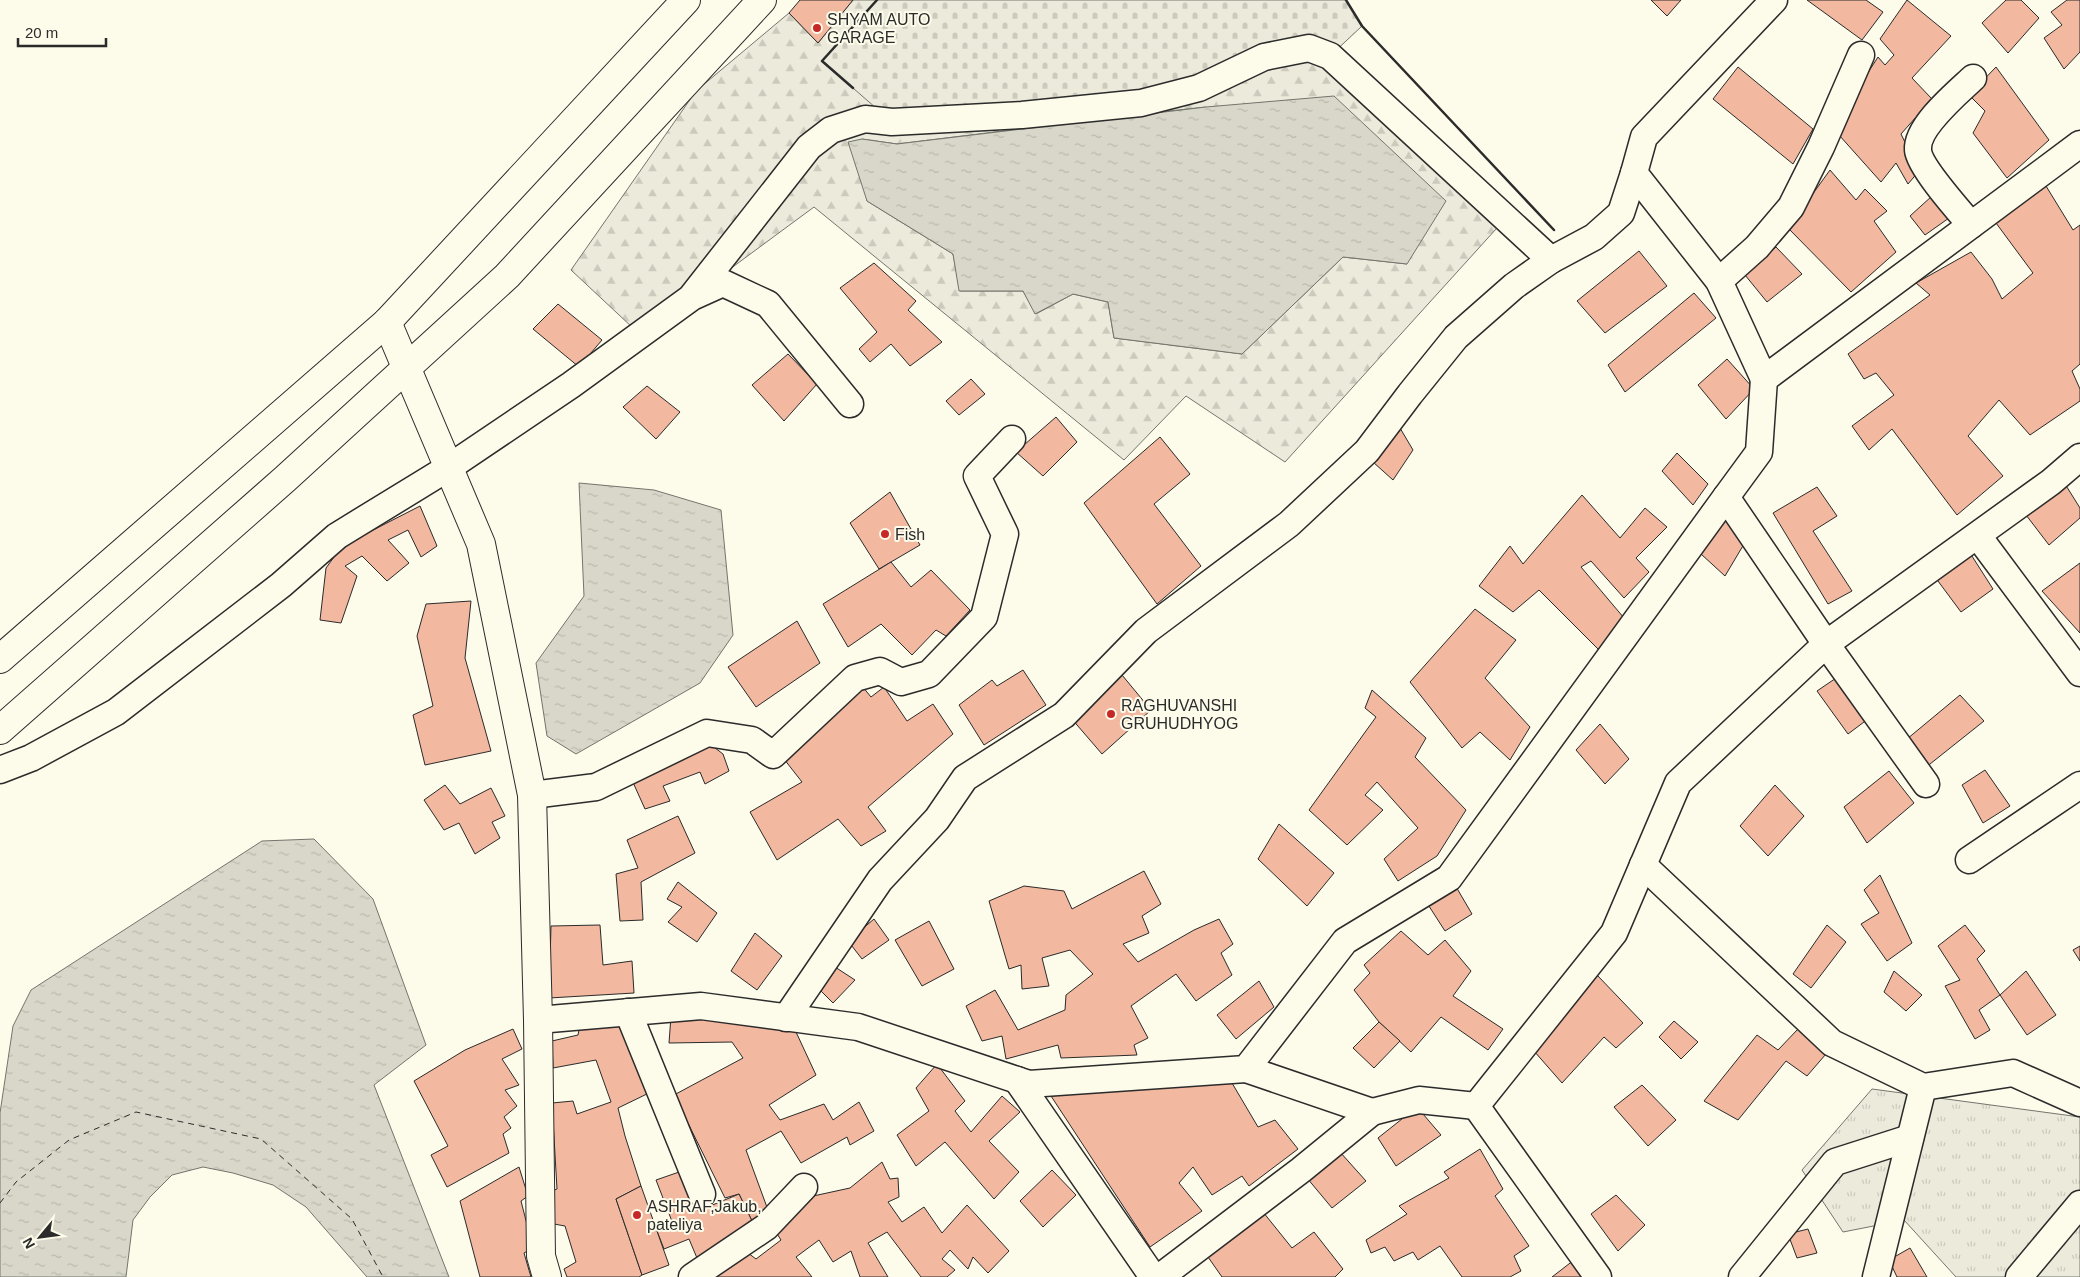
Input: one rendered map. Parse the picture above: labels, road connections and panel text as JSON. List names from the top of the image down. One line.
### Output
{"places":["SHYAM AUTO GARAGE","Fish","RAGHUVANSHI GRUHUDHYOG","ASHRAF,Jakub, pateliya"],"scale_bar":"20 m","north":"bottom left"}
